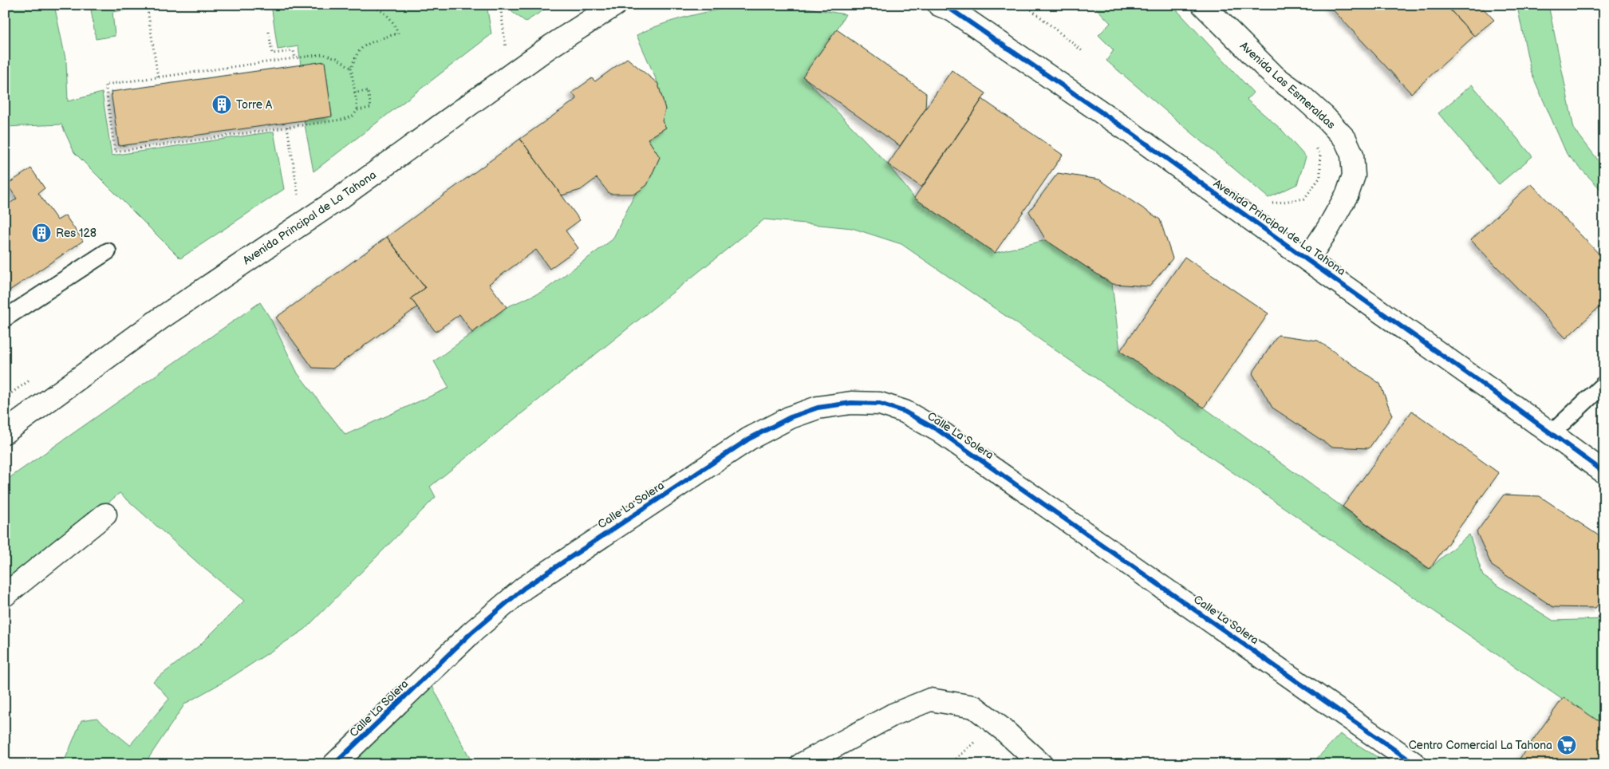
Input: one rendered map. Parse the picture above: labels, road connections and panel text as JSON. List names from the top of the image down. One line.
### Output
{"streets":{"street":["Avenida Las Esmeraldas","Avenida Principal de La Tahona","Calle La Solera"]},"crossings":[["Avenida Las Esmeraldas","Avenida Principal de La Tahona"]],"places":{"building":["Torre A","Res 128"],"supermarket":["Centro Comercial La Tahona"]}}
